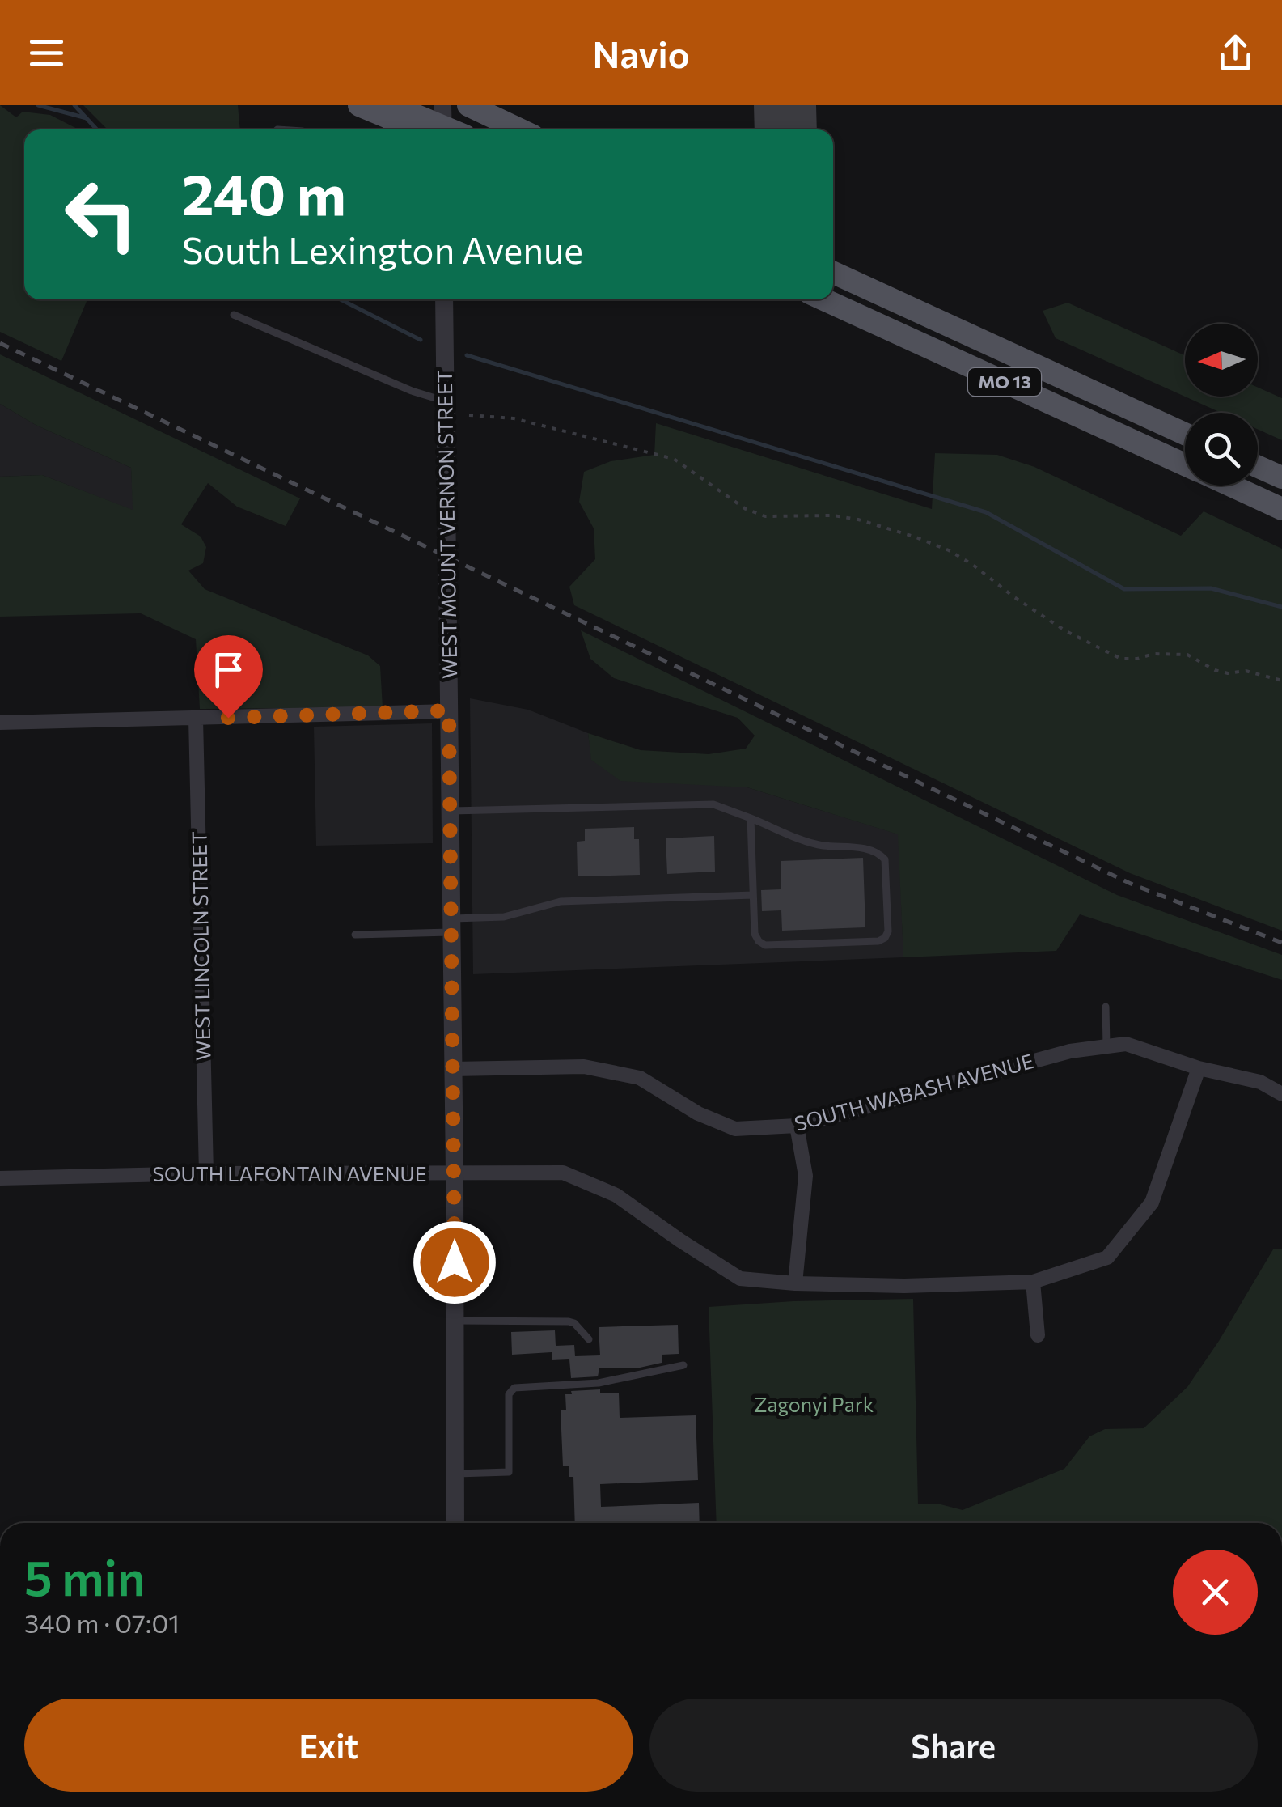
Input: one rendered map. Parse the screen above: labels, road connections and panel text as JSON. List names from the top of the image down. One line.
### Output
{"streets":{"main road":["MO 13"],"street":["WEST MOUNT VERNON STREET","WEST LINCOLN STREET","SOUTH WABASH AVENUE","SOUTH LAFONTAIN AVENUE"]},"crossings":[["WEST MOUNT VERNON STREET","SOUTH WABASH AVENUE"],["WEST MOUNT VERNON STREET","SOUTH LAFONTAIN AVENUE"],["WEST LINCOLN STREET","SOUTH LAFONTAIN AVENUE"],["SOUTH WABASH AVENUE","SOUTH LAFONTAIN AVENUE"]],"parks":["Zagonyi Park"],"north":"left","page":{"header":"Navio","turn":["240 m","South Lexington Avenue"],"heading":["5 min","340 m · 07:01"],"buttons":["Exit","Share"]}}
